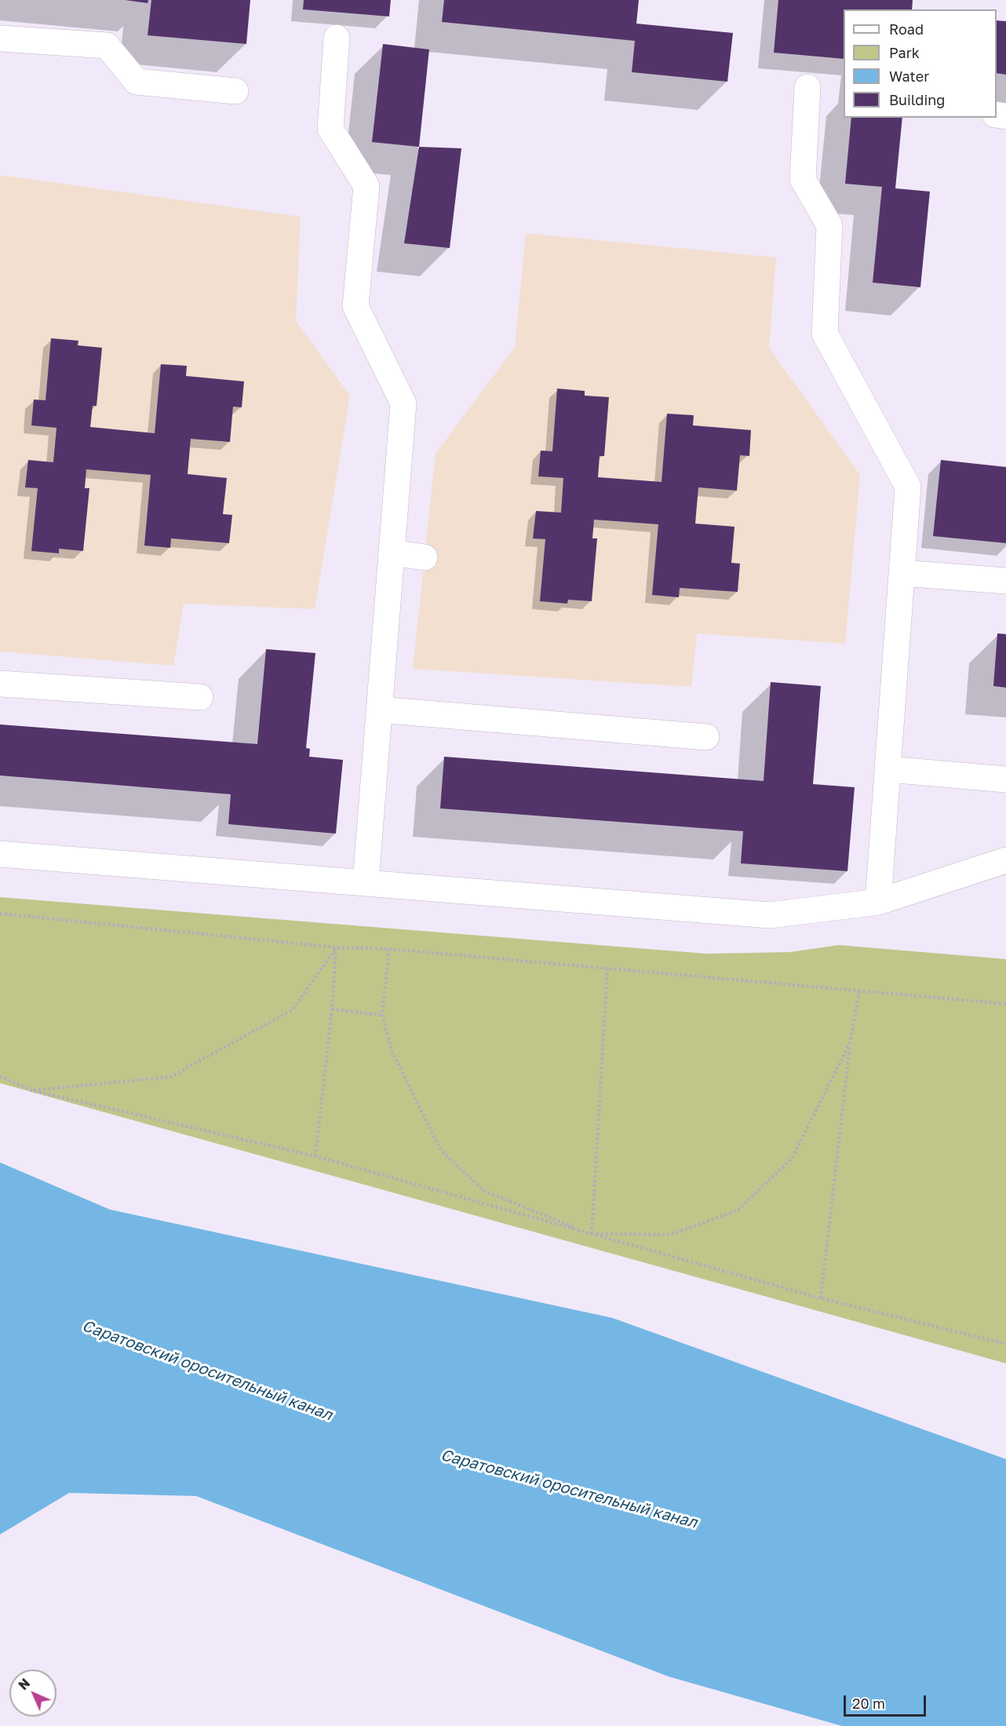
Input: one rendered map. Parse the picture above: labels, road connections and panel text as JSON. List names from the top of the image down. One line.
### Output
{"water":["Саратовский оросительный канал"],"legend":["Road","Park","Water","Building"],"scale_bar":"20 m","north":"top left"}
